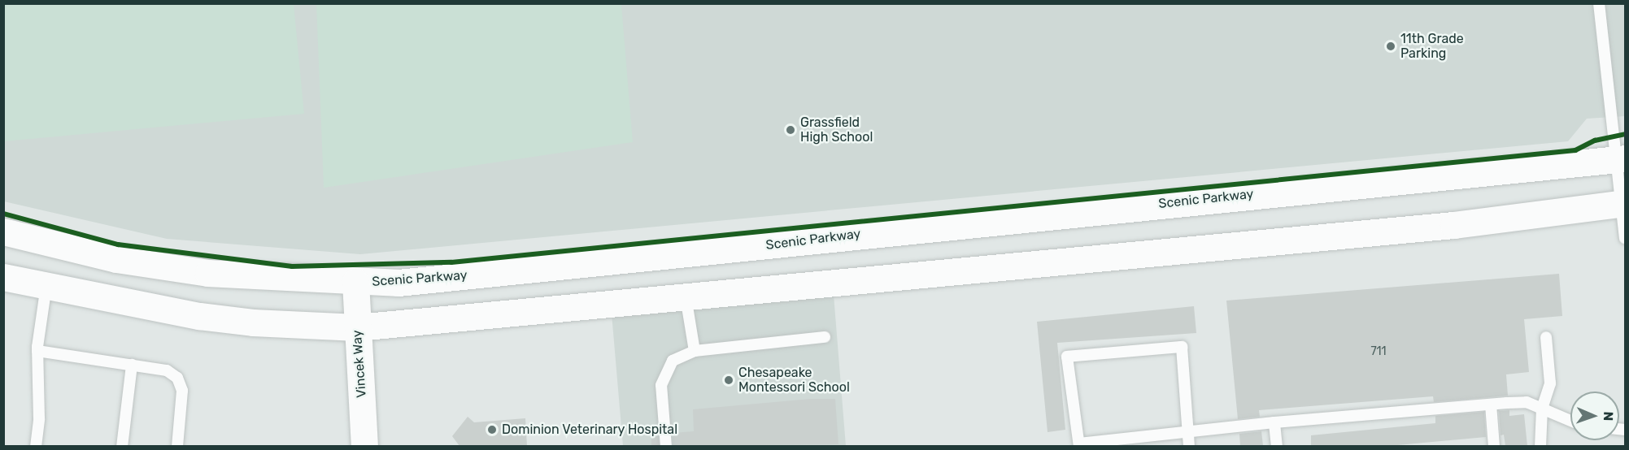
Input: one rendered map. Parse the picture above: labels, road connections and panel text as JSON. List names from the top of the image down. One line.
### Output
{"streets":{"street":["Scenic Parkway","Vincek Way"]},"crossings":[["Scenic Parkway","Vincek Way"]],"places":["11th Grade Parking","Grassfield High School","Chesapeake Montessori School","Dominion Veterinary Hospital"],"house_numbers":["711"],"north":"right"}
